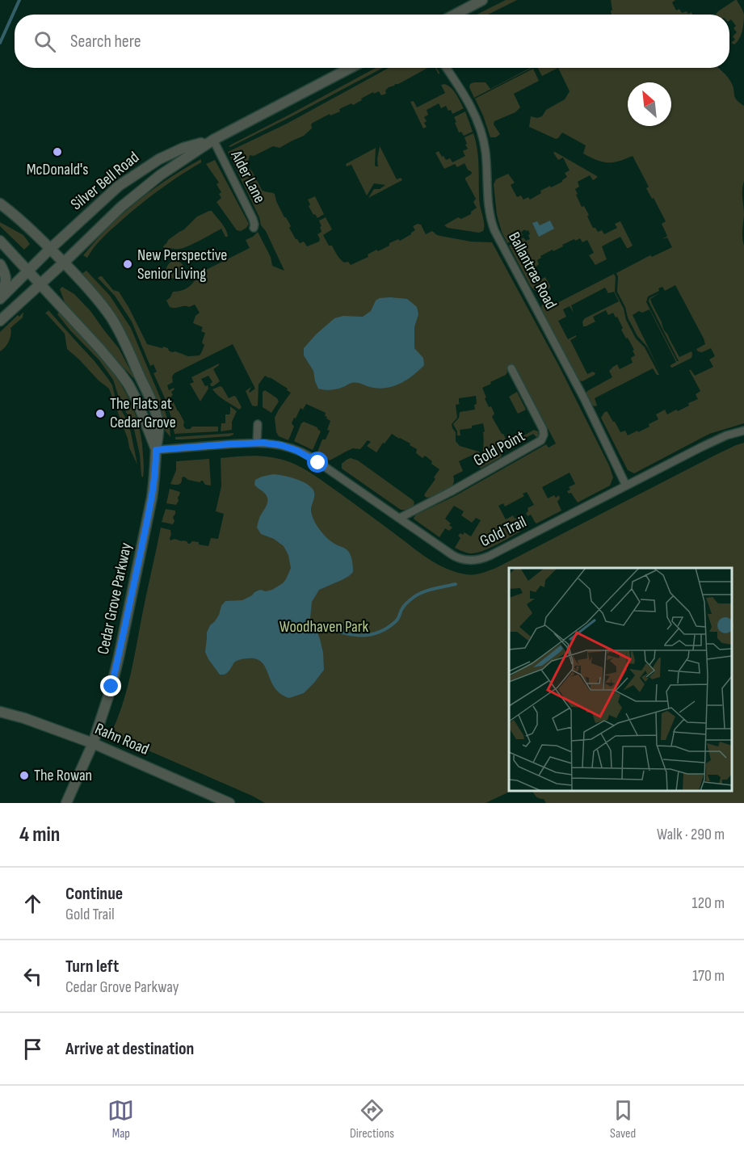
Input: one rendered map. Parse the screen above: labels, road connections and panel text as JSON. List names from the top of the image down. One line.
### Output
{"streets":{"street":["Alder Lane","Silver Bell Road","Ballantrae Road","Gold Point","Gold Trail","Cedar Grove Parkway","Rahn Road"]},"crossings":[["Alder Lane","Silver Bell Road"],["Silver Bell Road","Cedar Grove Parkway"],["Ballantrae Road","Gold Trail"],["Gold Point","Gold Trail"],["Gold Trail","Cedar Grove Parkway"],["Cedar Grove Parkway","Rahn Road"]],"parks":["Woodhaven Park"],"places":["McDonald's","New Perspective Senior Living","The Flats at Cedar Grove","The Rowan"],"north":"top left","page":{"search":"Search here","heading":["4 min","Walk · 290 m"],"list":[["Continue","Gold Trail","120 m"],["Turn left","Cedar Grove Parkway","170 m"],"Arrive at destination"],"nav":["Map","Directions","Saved"]}}
